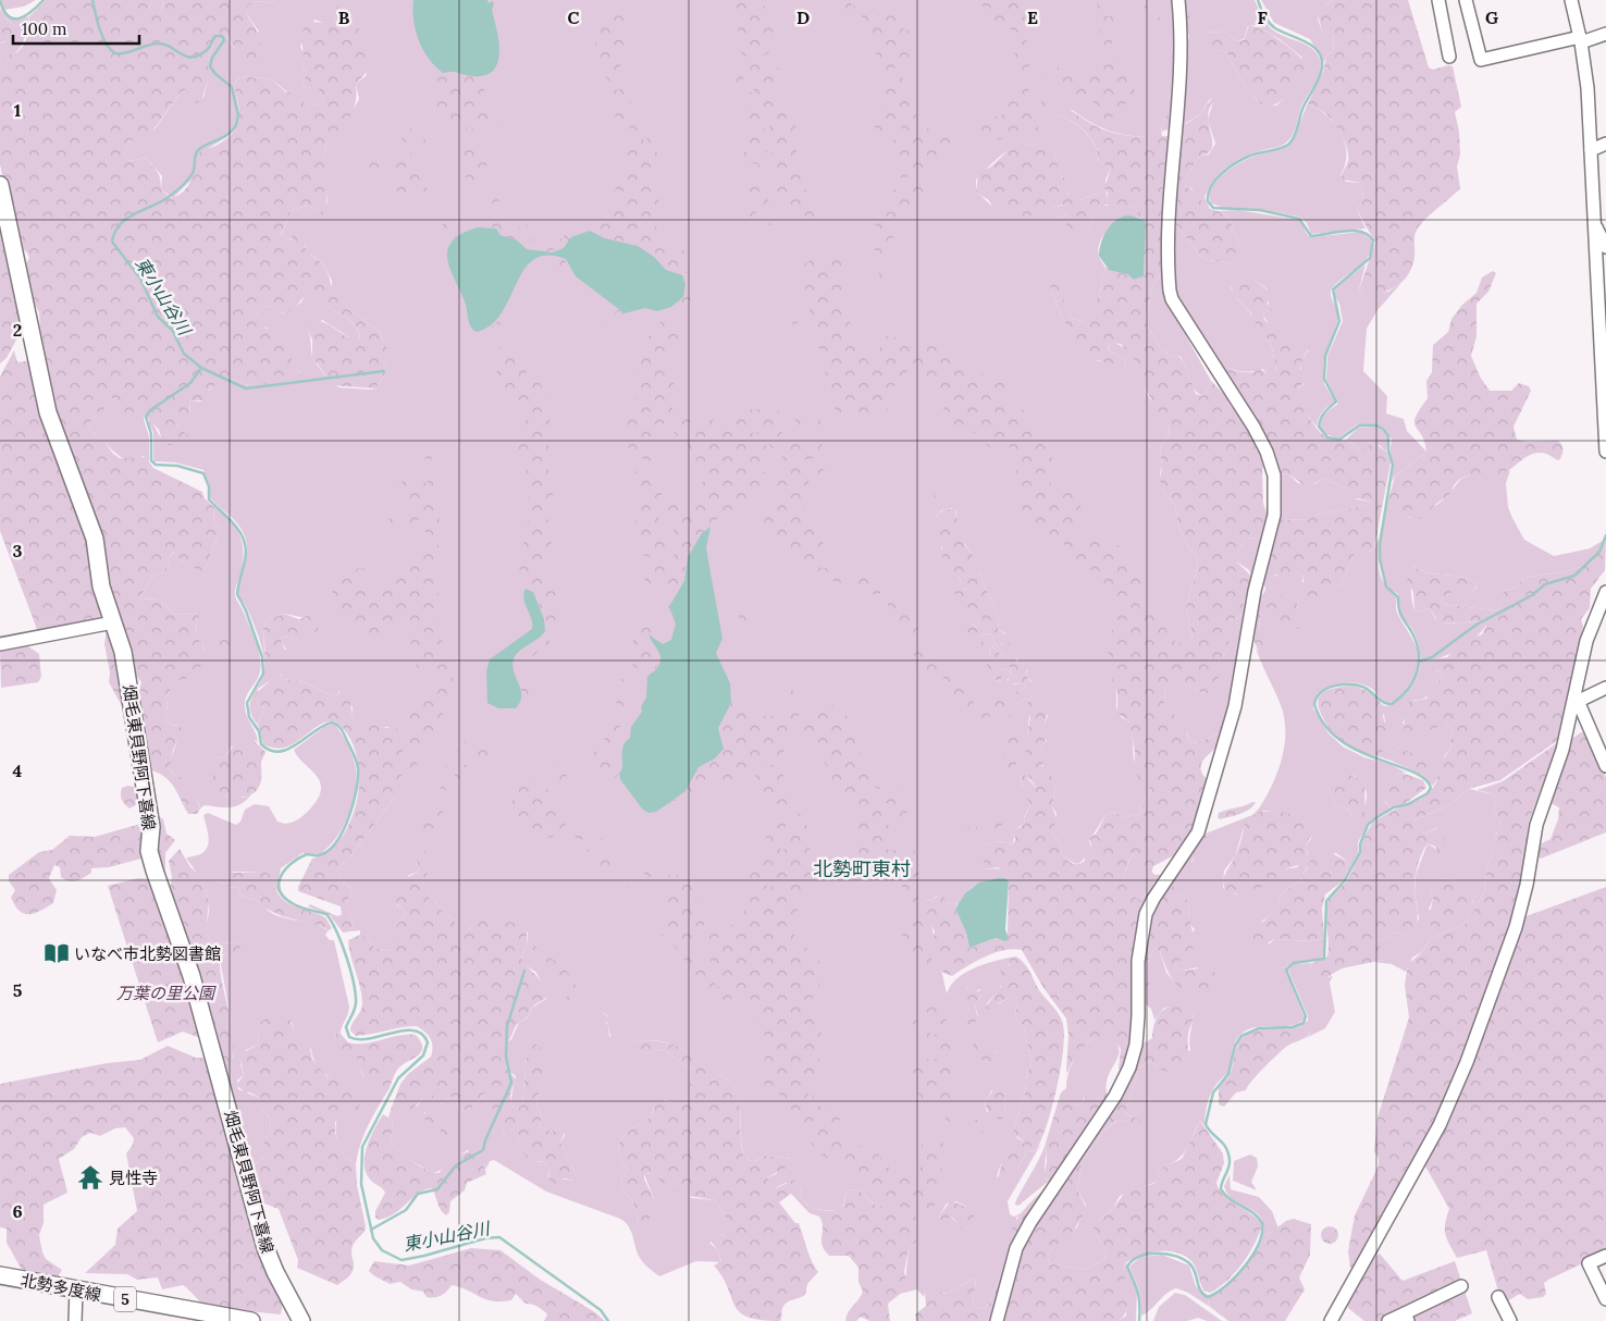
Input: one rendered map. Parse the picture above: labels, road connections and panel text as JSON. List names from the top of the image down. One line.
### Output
{"streets":{"main road":["畑毛東貝野阿下喜線","北勢多度線","5"]},"districts":["北勢町東村"],"water":["東小山谷川"],"parks":["万葉の里公園"],"places":{"library":["いなべ市北勢図書館"],"temple":["見性寺"]},"scale_bar":"100 m","grid":{"columns":["B","C","D","E","F","G"],"rows":["1","2","3","4","5","6"]}}
